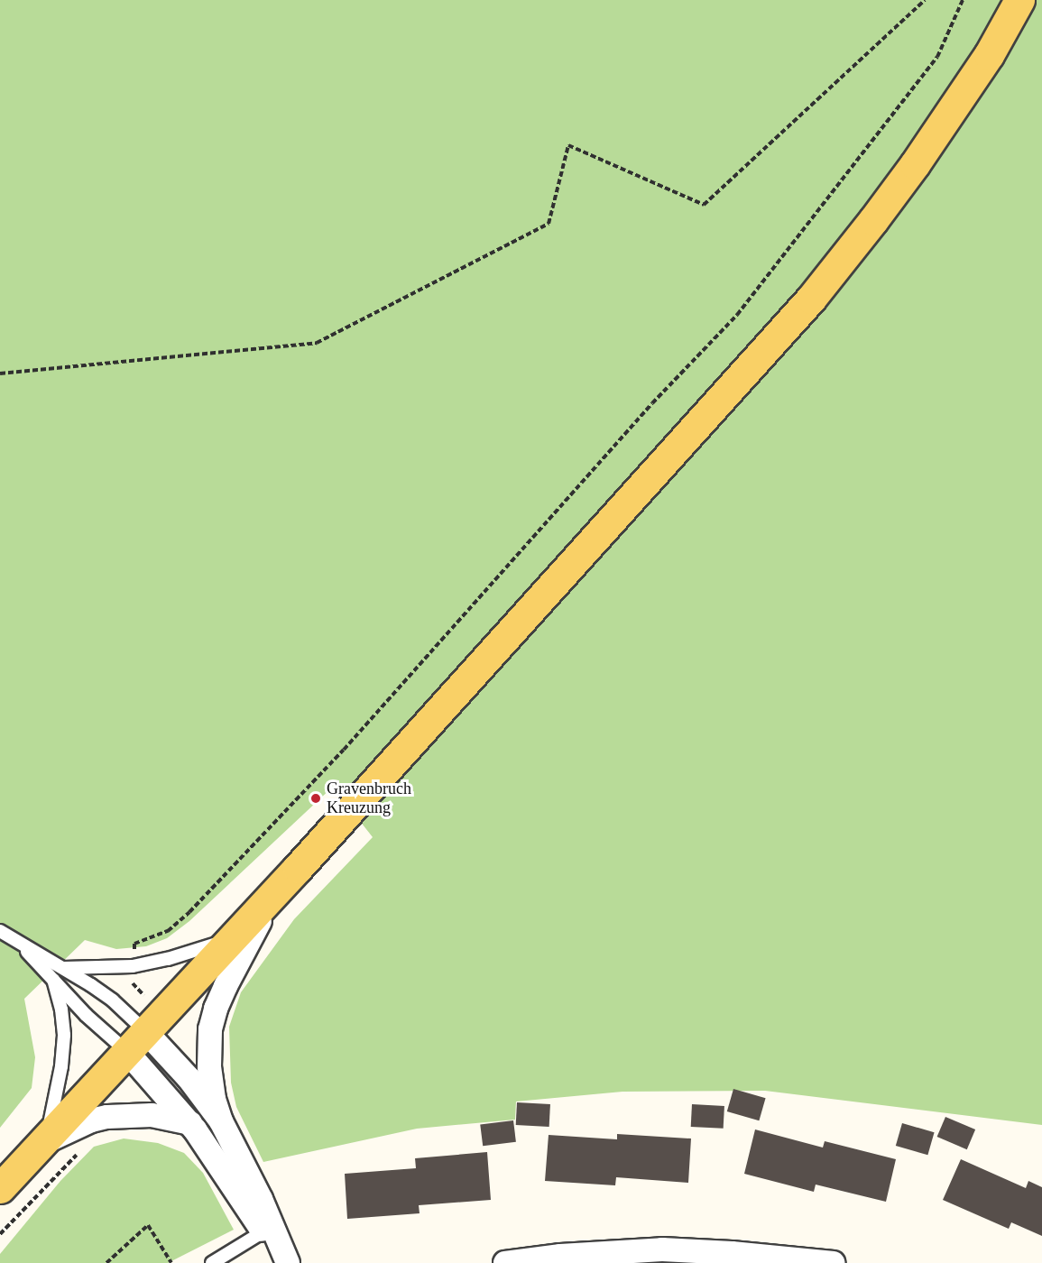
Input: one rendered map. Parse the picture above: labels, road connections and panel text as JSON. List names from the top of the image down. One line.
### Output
{"places":["Gravenbruch Kreuzung"]}
